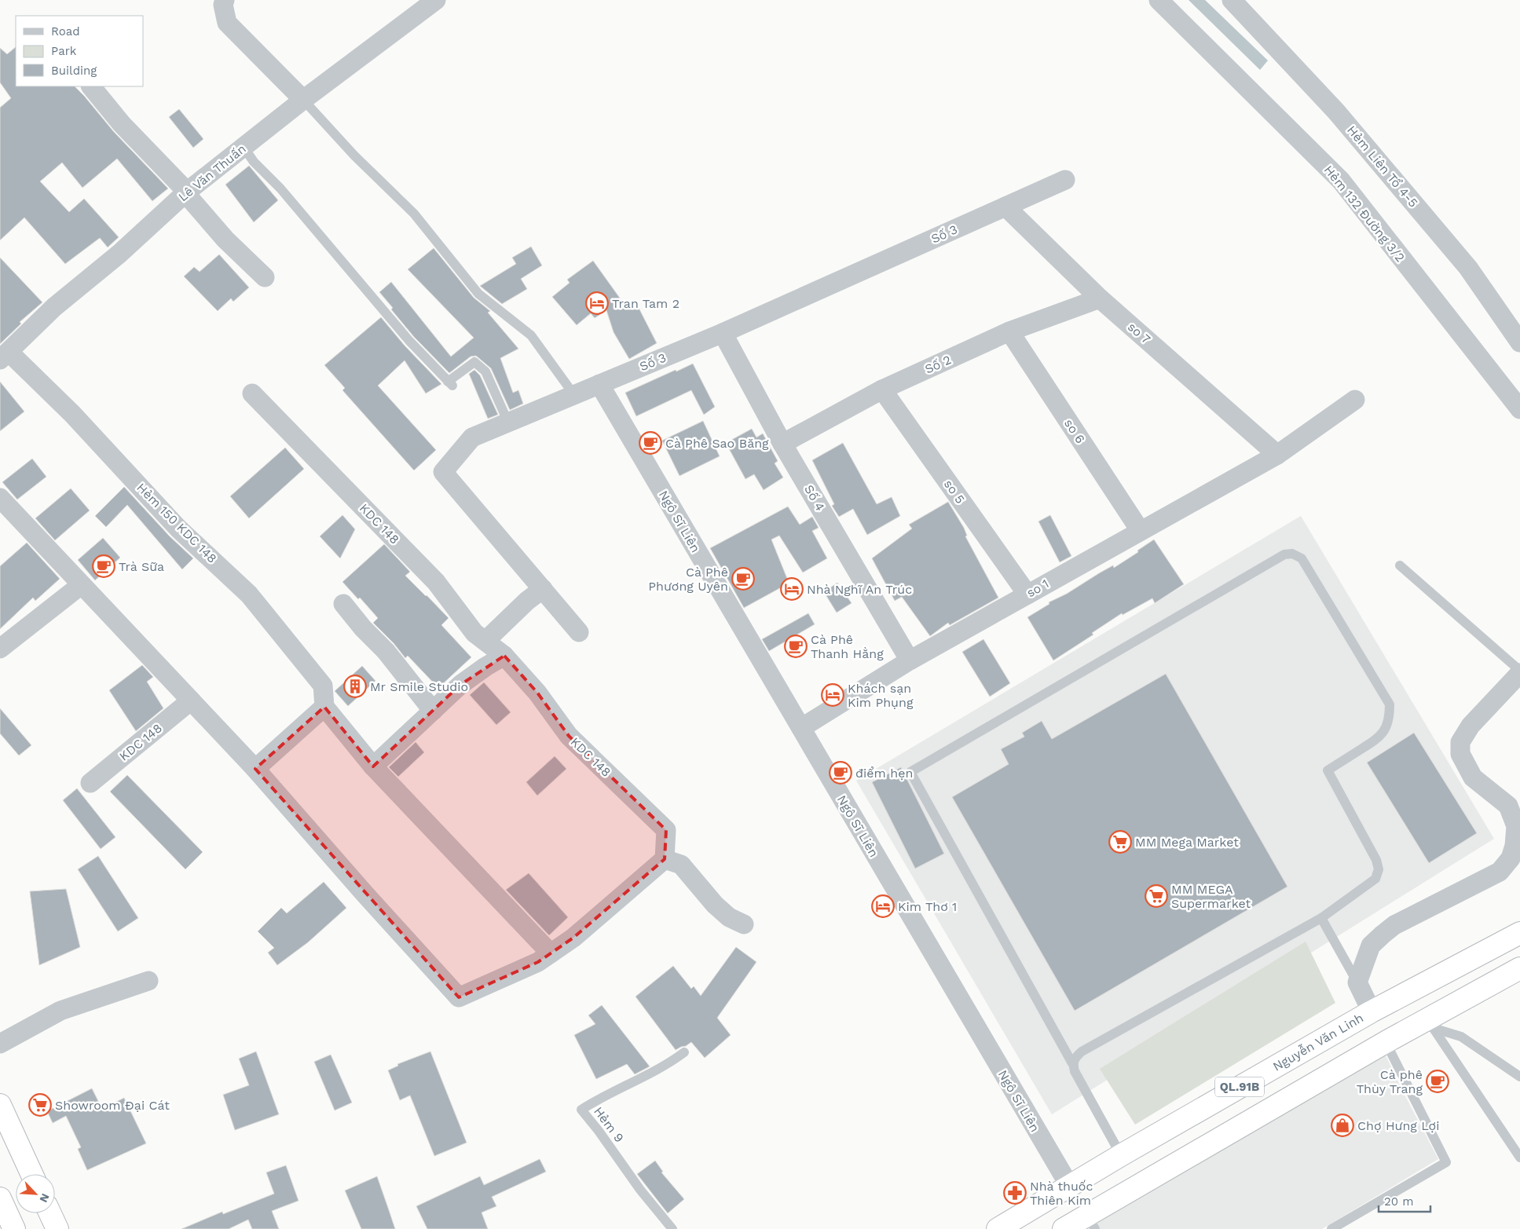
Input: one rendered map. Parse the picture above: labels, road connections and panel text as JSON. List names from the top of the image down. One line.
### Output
{"streets":{"highway":["Nguyễn Văn Linh","QL.91B"],"street":["Hẻm Liên Tổ 4-5","Lê Văn Thuấn","Hẻm 132 Đường 3/2","Số 3","so 7","Số 2","so 6","so 5","Số 4","Ngô Sĩ Liên","Hẻm 150 KDC 148","KDC 148","so 1"],"lane":["Hẻm 9"]},"crossings":[["Lê Văn Thuấn","Hẻm 150 KDC 148"],["Số 3","so 7"],["Số 3","Số 4"],["Số 3","Ngô Sĩ Liên"],["so 7","Số 2"],["so 7","so 1"],["Số 2","so 6"],["Số 2","so 5"],["Số 2","Số 4"],["so 6","so 1"],["so 5","so 1"],["Số 4","so 1"],["Ngô Sĩ Liên","so 1"],["Ngô Sĩ Liên","Nguyễn Văn Linh"]],"places":{"hotel":["Tran Tam 2","Nhà Nghĩ An Trúc","Khách sạn Kim Phụng","Kim Thơ 1"],"cafe":["Cà Phê Sao Băng","Trà Sữa","Cà Phê Phương Uyên","Cà Phê Thanh Hằng","điểm hẹn","Cà phê Thùy Trang"],"building":["Mr Smile Studio"],"supermarket":["MM Mega Market","MM MEGA Supermarket","Showroom Đại Cát"],"shop":["Chợ Hưng Lợi"],"pharmacy":["Nhà thuốc Thiên Kim"]},"legend":["Road","Park","Building"],"scale_bar":"20 m","north":"bottom right"}
